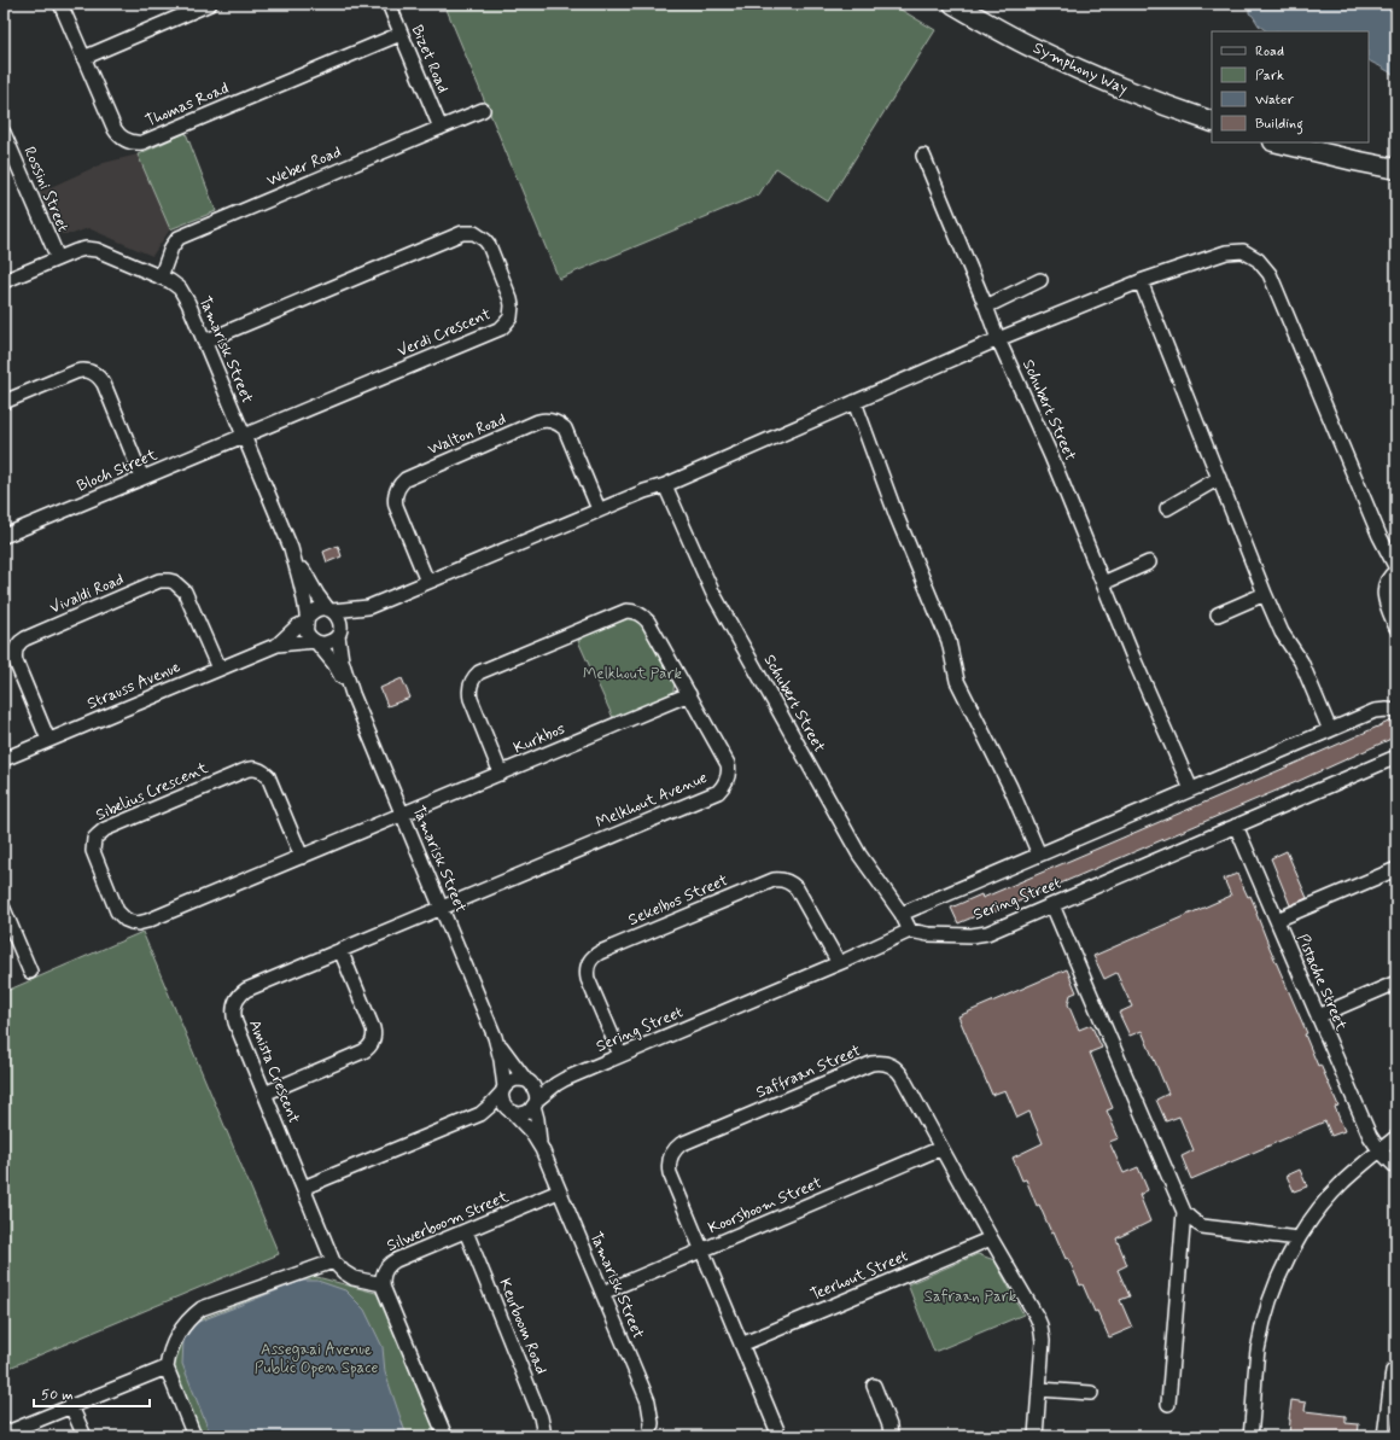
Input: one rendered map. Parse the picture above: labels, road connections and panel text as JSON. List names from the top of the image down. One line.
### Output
{"streets":{"main road":["Symphony Way"],"street":["Bizet Road","Thomas Road","Weber Road","Rossini Street","Verdi Crescent","Tamarisk Street","Schubert Street","Walton Road","Bloch Street","Vivaldi Road","Strauss Avenue","Kurkbos","Sibelius Crescent","Melkhout Avenue","Sering Street","Sekelbos Street","Pistache Street","Amista Crescent","Saffraan Street","Koorsboom Street","Silwerboom Street","Teerhout Street","Keurboom Road"]},"crossings":[["Bizet Road","Thomas Road"],["Bizet Road","Weber Road"],["Weber Road","Tamarisk Street"],["Rossini Street","Tamarisk Street"],["Verdi Crescent","Tamarisk Street"],["Verdi Crescent","Bloch Street"],["Tamarisk Street","Bloch Street"],["Tamarisk Street","Strauss Avenue"],["Tamarisk Street","Kurkbos"],["Tamarisk Street","Sibelius Crescent"],["Tamarisk Street","Melkhout Avenue"],["Tamarisk Street","Sering Street"],["Tamarisk Street","Amista Crescent"],["Tamarisk Street","Koorsboom Street"],["Tamarisk Street","Silwerboom Street"],["Schubert Street","Sering Street"],["Vivaldi Road","Strauss Avenue"],["Kurkbos","Sibelius Crescent"],["Kurkbos","Melkhout Avenue"],["Melkhout Avenue","Amista Crescent"],["Sering Street","Sekelbos Street"],["Sering Street","Pistache Street"],["Saffraan Street","Koorsboom Street"],["Saffraan Street","Teerhout Street"],["Silwerboom Street","Keurboom Road"]],"parks":["Melkhout Park","Safraan Park","Assegaai Avenue Public Open Space"],"legend":["Road","Park","Water","Building"],"scale_bar":"50 m"}
